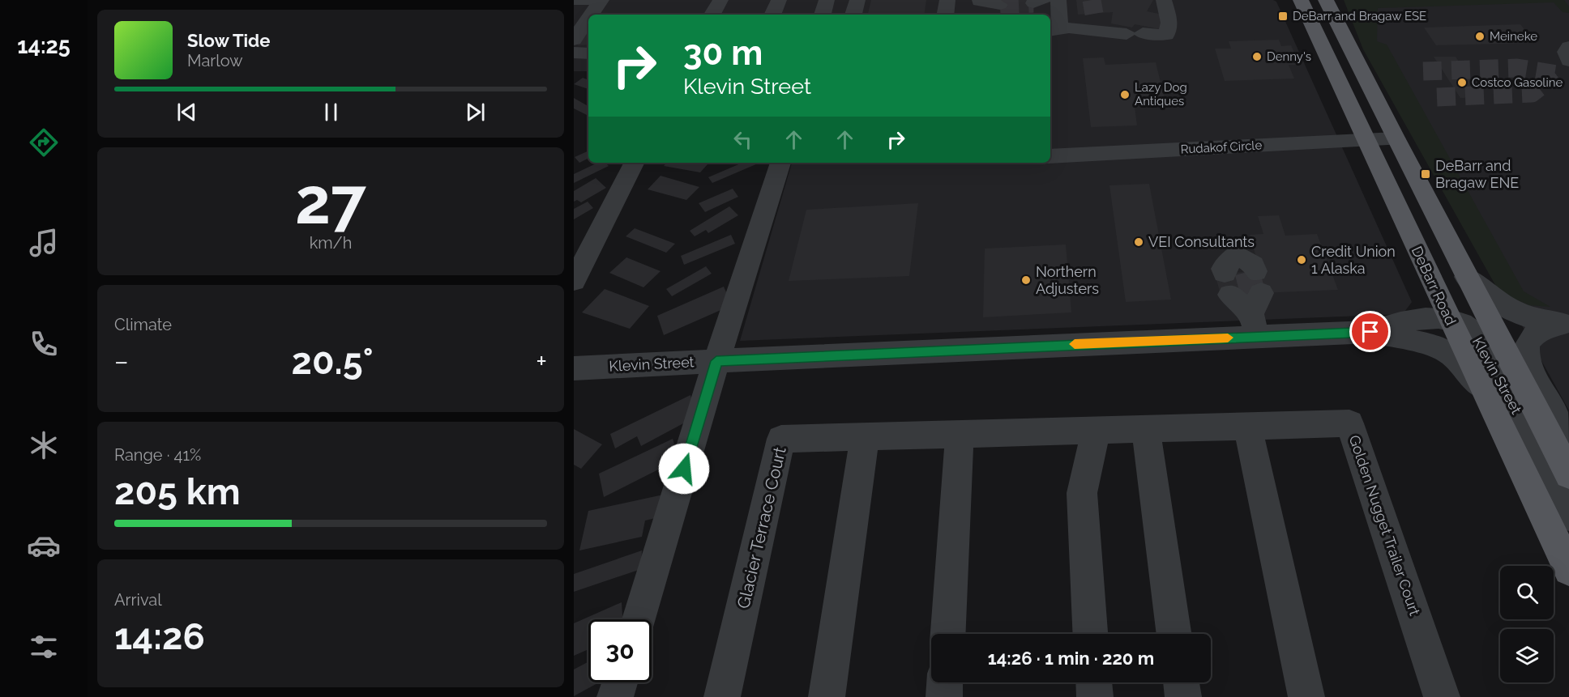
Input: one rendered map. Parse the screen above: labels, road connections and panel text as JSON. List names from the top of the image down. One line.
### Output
{"streets":{"main road":["DeBarr Road"],"street":["Rudakof Circle","Klevin Street","Golden Nugget Trailer Court","Glacier Terrace Court"]},"crossings":[["Rudakof Circle","DeBarr Road"],["DeBarr Road","Klevin Street"],["Golden Nugget Trailer Court","Glacier Terrace Court"]],"places":{"transit":["DeBarr and Bragaw ESE","DeBarr and Bragaw ENE"],"other":["Meineke","Denny's","Costco Gasoline","Lazy Dog Antiques","VEI Consultants","Credit Union 1 Alaska","Northern Adjusters"]},"page":{"tabs":"14:25","turn":["30 m","Klevin Street"],"song":["Slow Tide","Marlow"],"tile":[["27","km/h"],"Climate",["Range · 41%","205 km"],["Arrival","14:26"]],"heat":["−","20.5°","+"],"limit":"30","trip":"14:26 · 1 min · 220 m"}}
